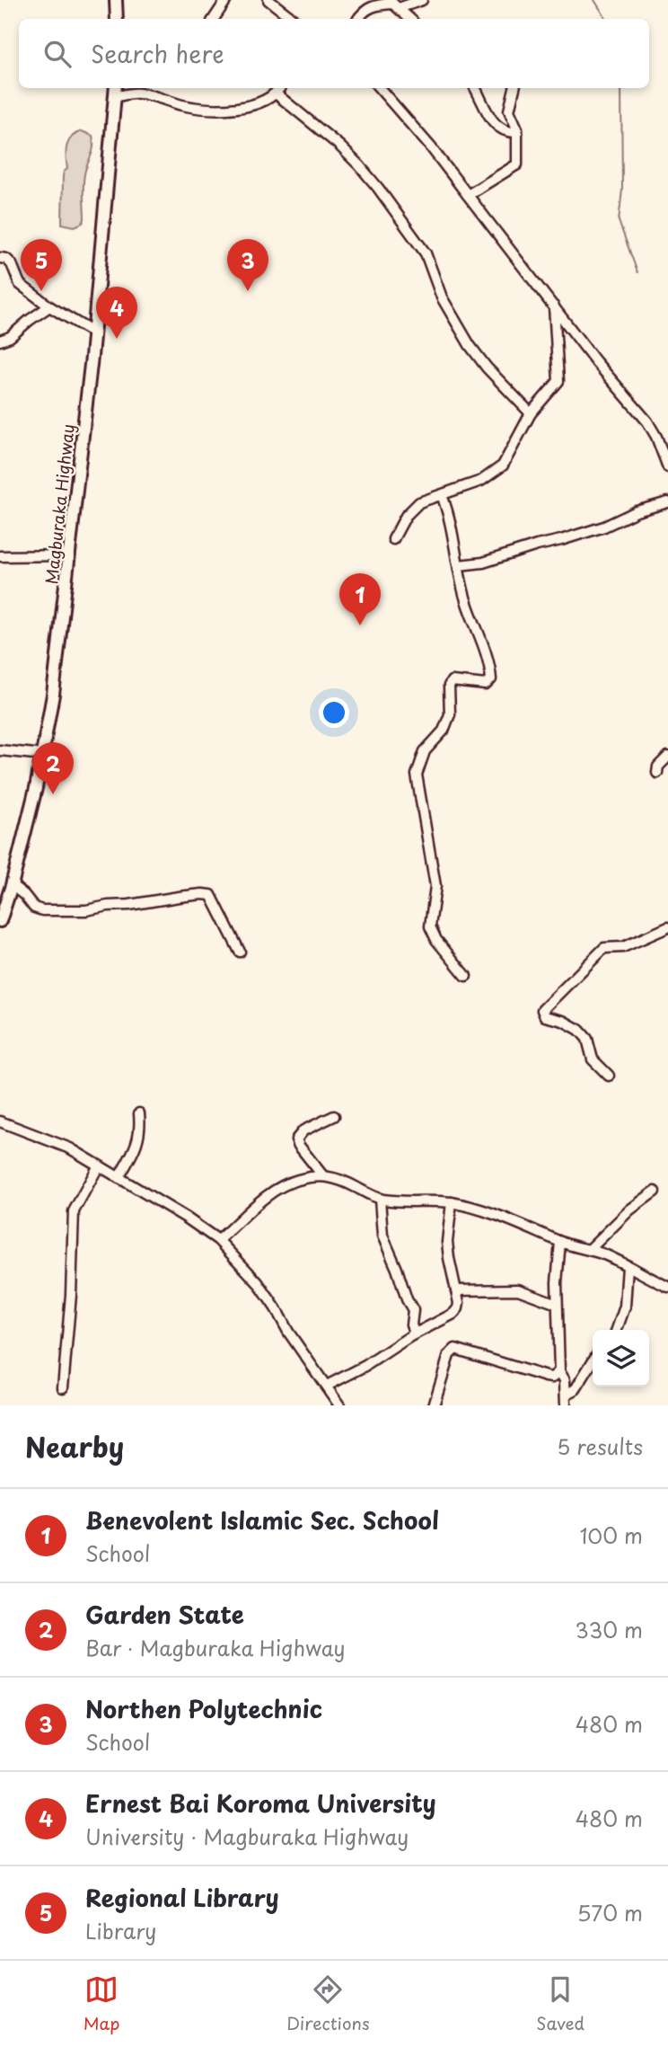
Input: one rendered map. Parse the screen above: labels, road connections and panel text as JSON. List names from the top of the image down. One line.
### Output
{"streets":{"main road":["Magburaka Highway"]},"page":{"search":"Search here","pins":["3","5","4","1","2"],"heading":["Nearby","5 results"],"list":[{"mark":"1","name":"Benevolent Islamic Sec. School","note":"School","value":"100 m"},{"mark":"2","name":"Garden State","note":"Bar · Magburaka Highway","value":"330 m"},{"mark":"3","name":"Northen Polytechnic","note":"School","value":"480 m"},{"mark":"4","name":"Ernest Bai Koroma University","note":"University · Magburaka Highway","value":"480 m"},{"mark":"5","name":"Regional Library","note":"Library","value":"570 m"}],"nav":["Map","Directions","Saved"]}}
